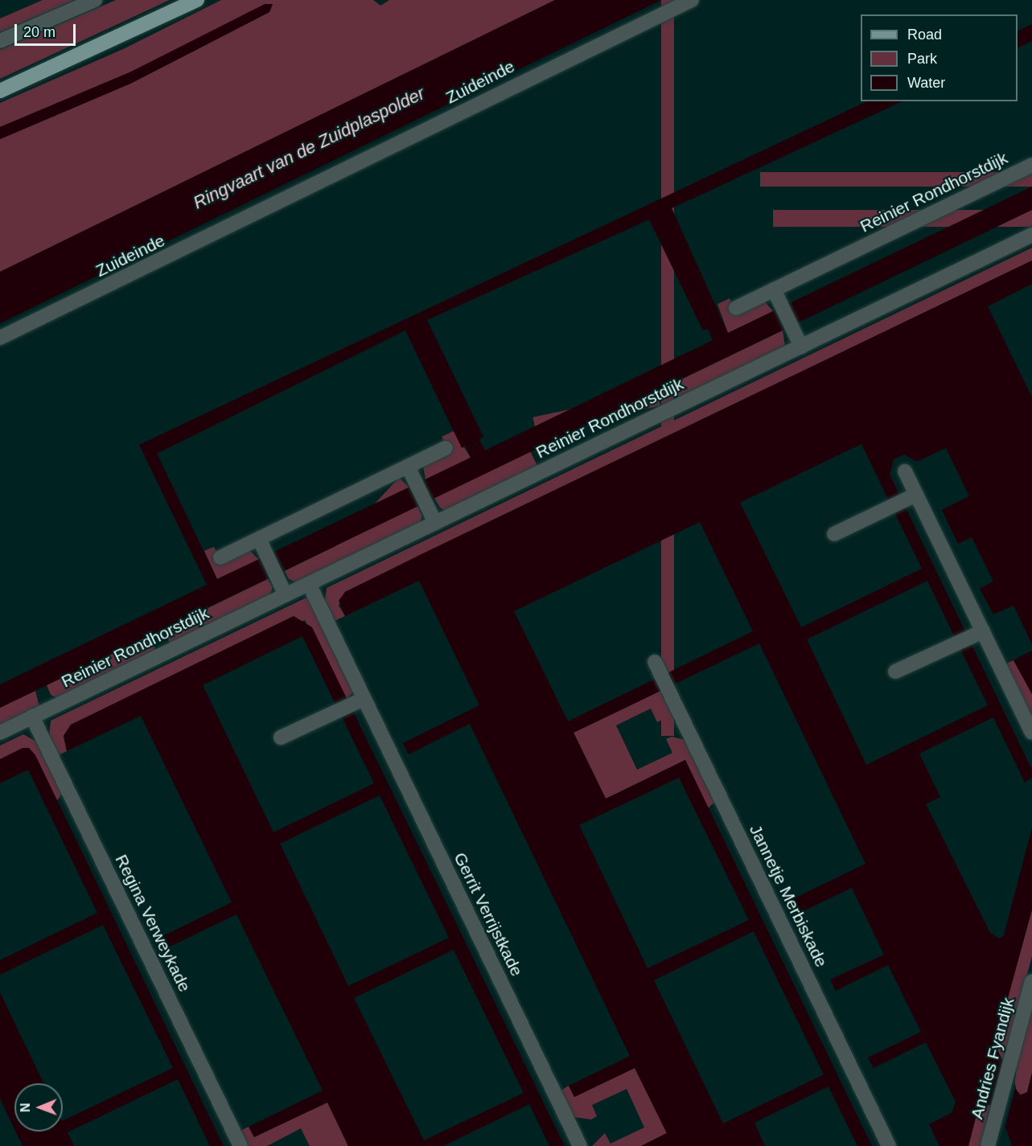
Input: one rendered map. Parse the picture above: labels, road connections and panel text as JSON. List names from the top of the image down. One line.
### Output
{"streets":{"street":["Zuideinde","Reinier Rondhorstdijk","Jannetje Merbiskade","Gerrit Verrijstkade","Regina Verweykade","Andries Fyandijk"]},"crossings":[["Reinier Rondhorstdijk","Gerrit Verrijstkade"],["Reinier Rondhorstdijk","Regina Verweykade"]],"water":["Ringvaart van de Zuidplaspolder"],"legend":["Road","Park","Water"],"scale_bar":"20 m","north":"left"}
